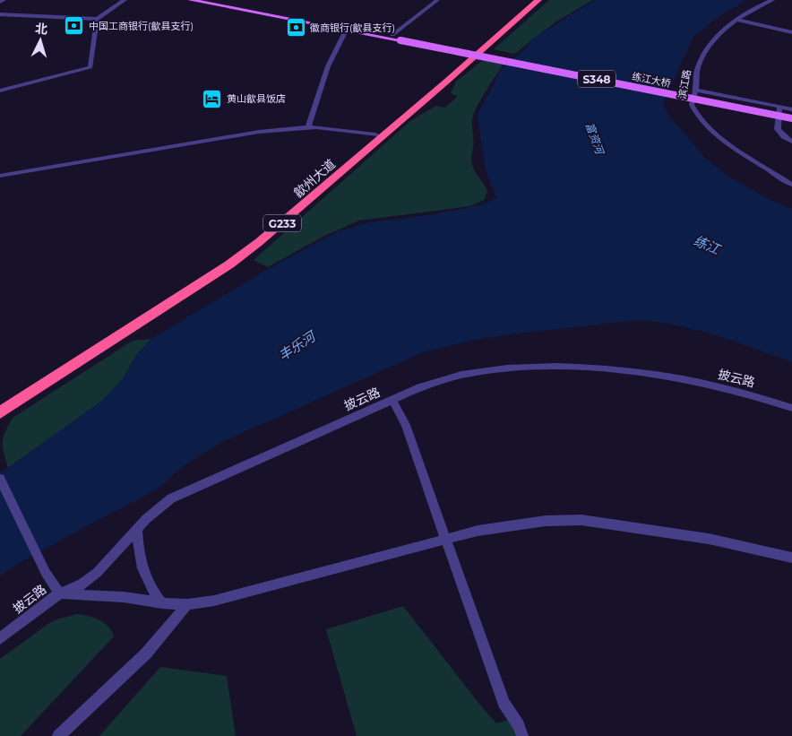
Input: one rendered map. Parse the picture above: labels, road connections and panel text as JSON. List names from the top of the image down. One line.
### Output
{"streets":{"highway":["歙州大道","G233"],"main road":["S348","练江大桥"],"street":["滨江路","披云路"]},"crossings":[["S348","练江大桥"]],"water":["富资河","练江","丰乐河"],"places":{"bank":["中国工商银行(歙县支行)","徽商银行(歙县支行)"],"hotel":["黄山歙县饭店"]},"north":"top"}
